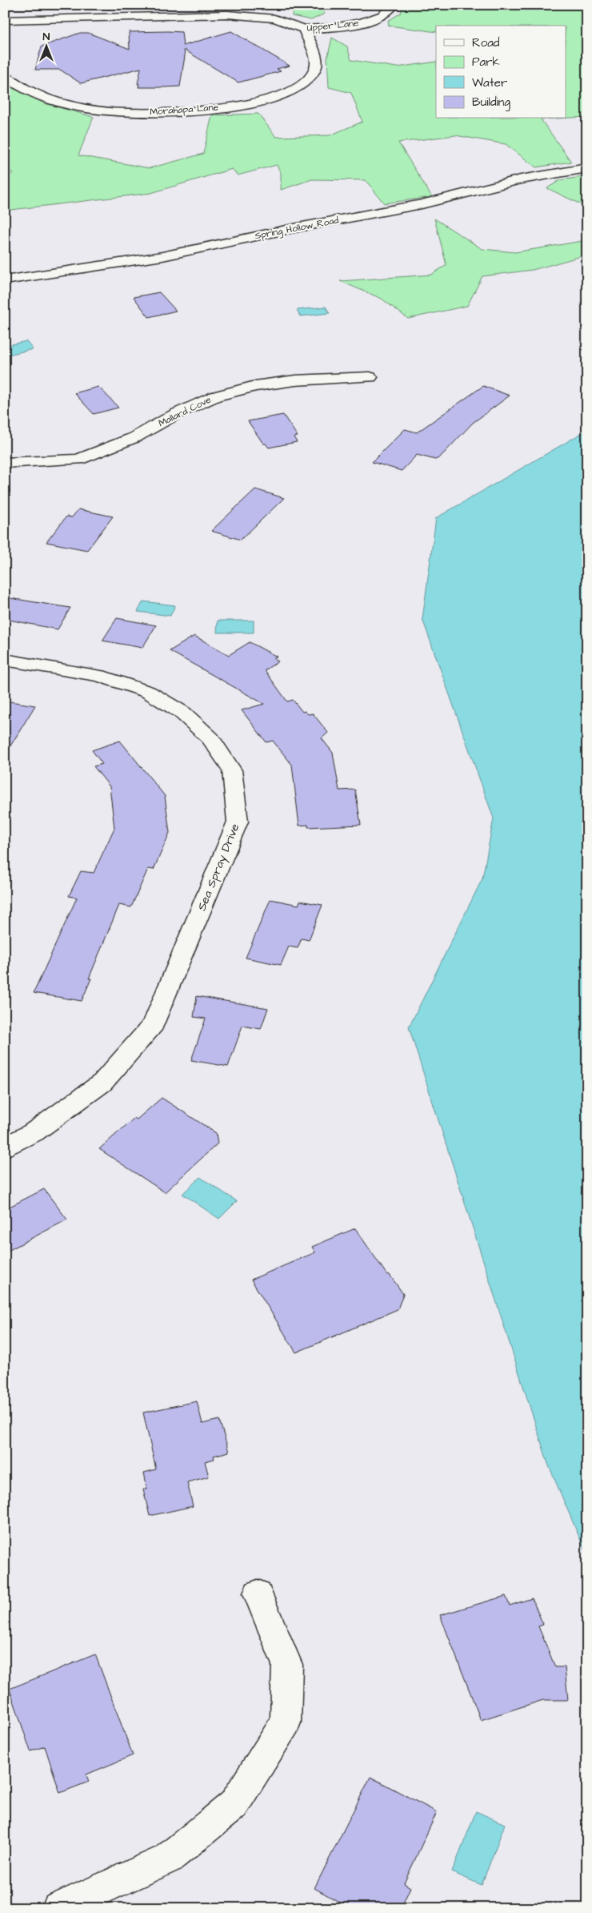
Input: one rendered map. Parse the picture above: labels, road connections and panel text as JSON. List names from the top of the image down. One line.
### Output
{"streets":{"street":["Upper Lane","Morahapa Lane","Spring Hollow Road","Mallard Cove","Sea Spray Drive"]},"crossings":[["Upper Lane","Morahapa Lane"]],"legend":["Road","Park","Water","Building"],"north":"top"}
